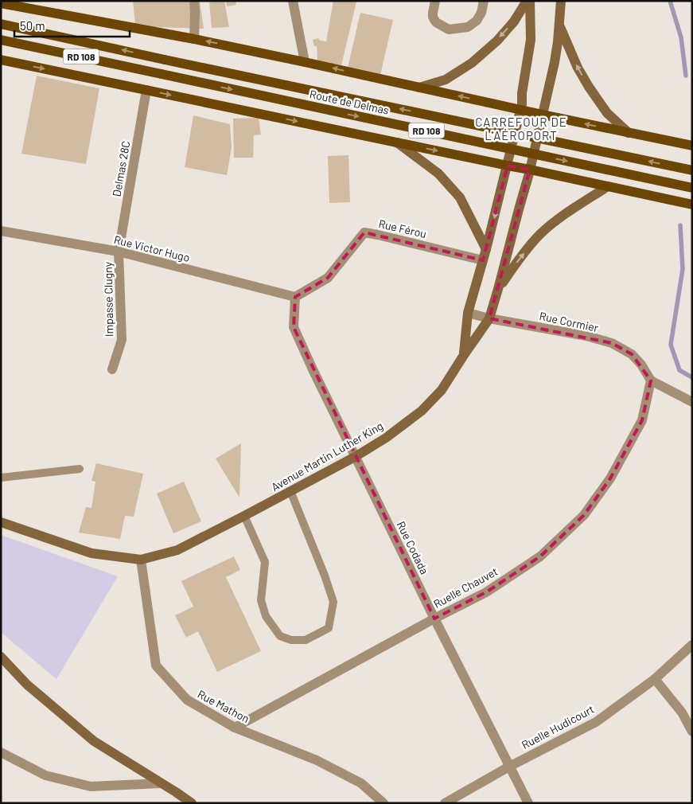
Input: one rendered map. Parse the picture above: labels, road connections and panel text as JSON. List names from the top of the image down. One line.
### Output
{"streets":{"main road":["RD 108","Route de Delmas","Avenue Martin Luther King"],"street":["Delmas 28C","Rue Férou","Rue Victor Hugo","Impasse Clugny","Rue Cormier","Rue Codada","Ruelle Chauvet","Rue Mathon","Ruelle Hudicourt"]},"crossings":[["Delmas 28C","Rue Victor Hugo"],["Delmas 28C","Impasse Clugny"],["Rue Férou","Rue Victor Hugo"],["Rue Férou","Avenue Martin Luther King"],["Rue Férou","Rue Codada"],["Rue Victor Hugo","Impasse Clugny"],["Rue Victor Hugo","Rue Codada"],["Rue Cormier","Avenue Martin Luther King"],["Rue Cormier","Ruelle Chauvet"],["Avenue Martin Luther King","Rue Codada"],["Avenue Martin Luther King","Rue Mathon"],["Rue Codada","Ruelle Chauvet"],["Rue Codada","Ruelle Hudicourt"],["Ruelle Chauvet","Rue Mathon"]],"districts":["CARREFOUR DE L'AÉROPORT"],"scale_bar":"50 m"}
